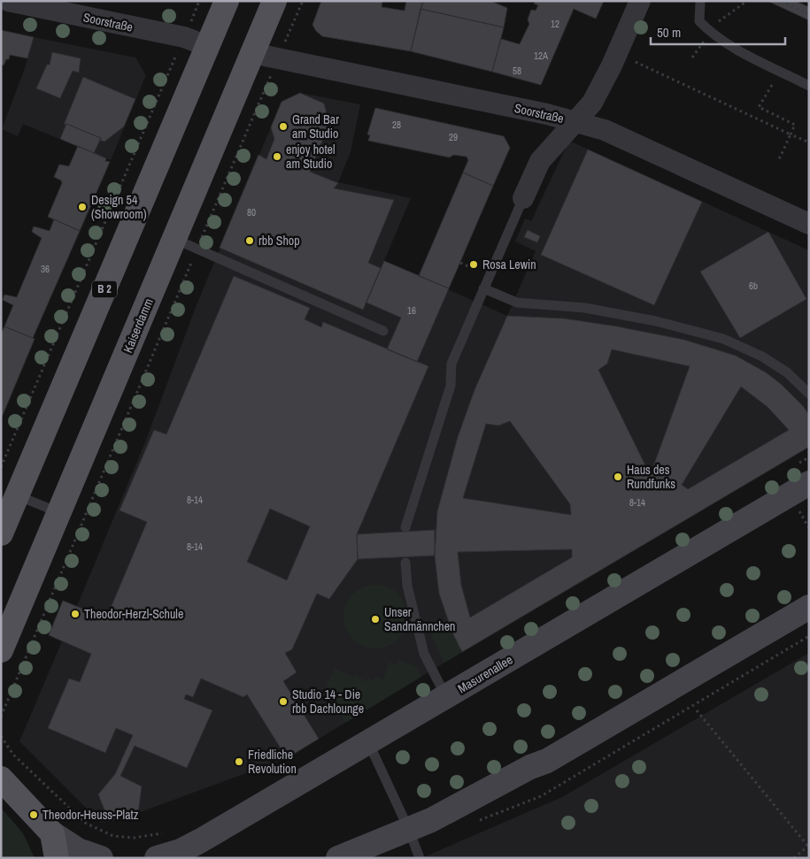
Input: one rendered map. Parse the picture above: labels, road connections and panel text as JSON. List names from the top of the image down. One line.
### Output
{"streets":{"main road":["B 2","Kaiserdamm","Masurenallee"],"street":["Soorstraße"]},"crossings":[["Soorstraße","B 2"],["Soorstraße","Kaiserdamm"]],"places":["Grand Bar am Studio","enjoy hotel am Studio","Design 54 (Showroom)","rbb Shop","Rosa Lewin","Haus des Rundfunks","Theodor-Herzl-Schule","Unser Sandmännchen","Studio 14 - Die rbb Dachlounge","Friedliche Revolution","Theodor-Heuss-Platz"],"house_numbers":["12","12A","58","28","29","80","36","6b","16","8-14","8-14","8-14"],"scale_bar":"50 m"}
